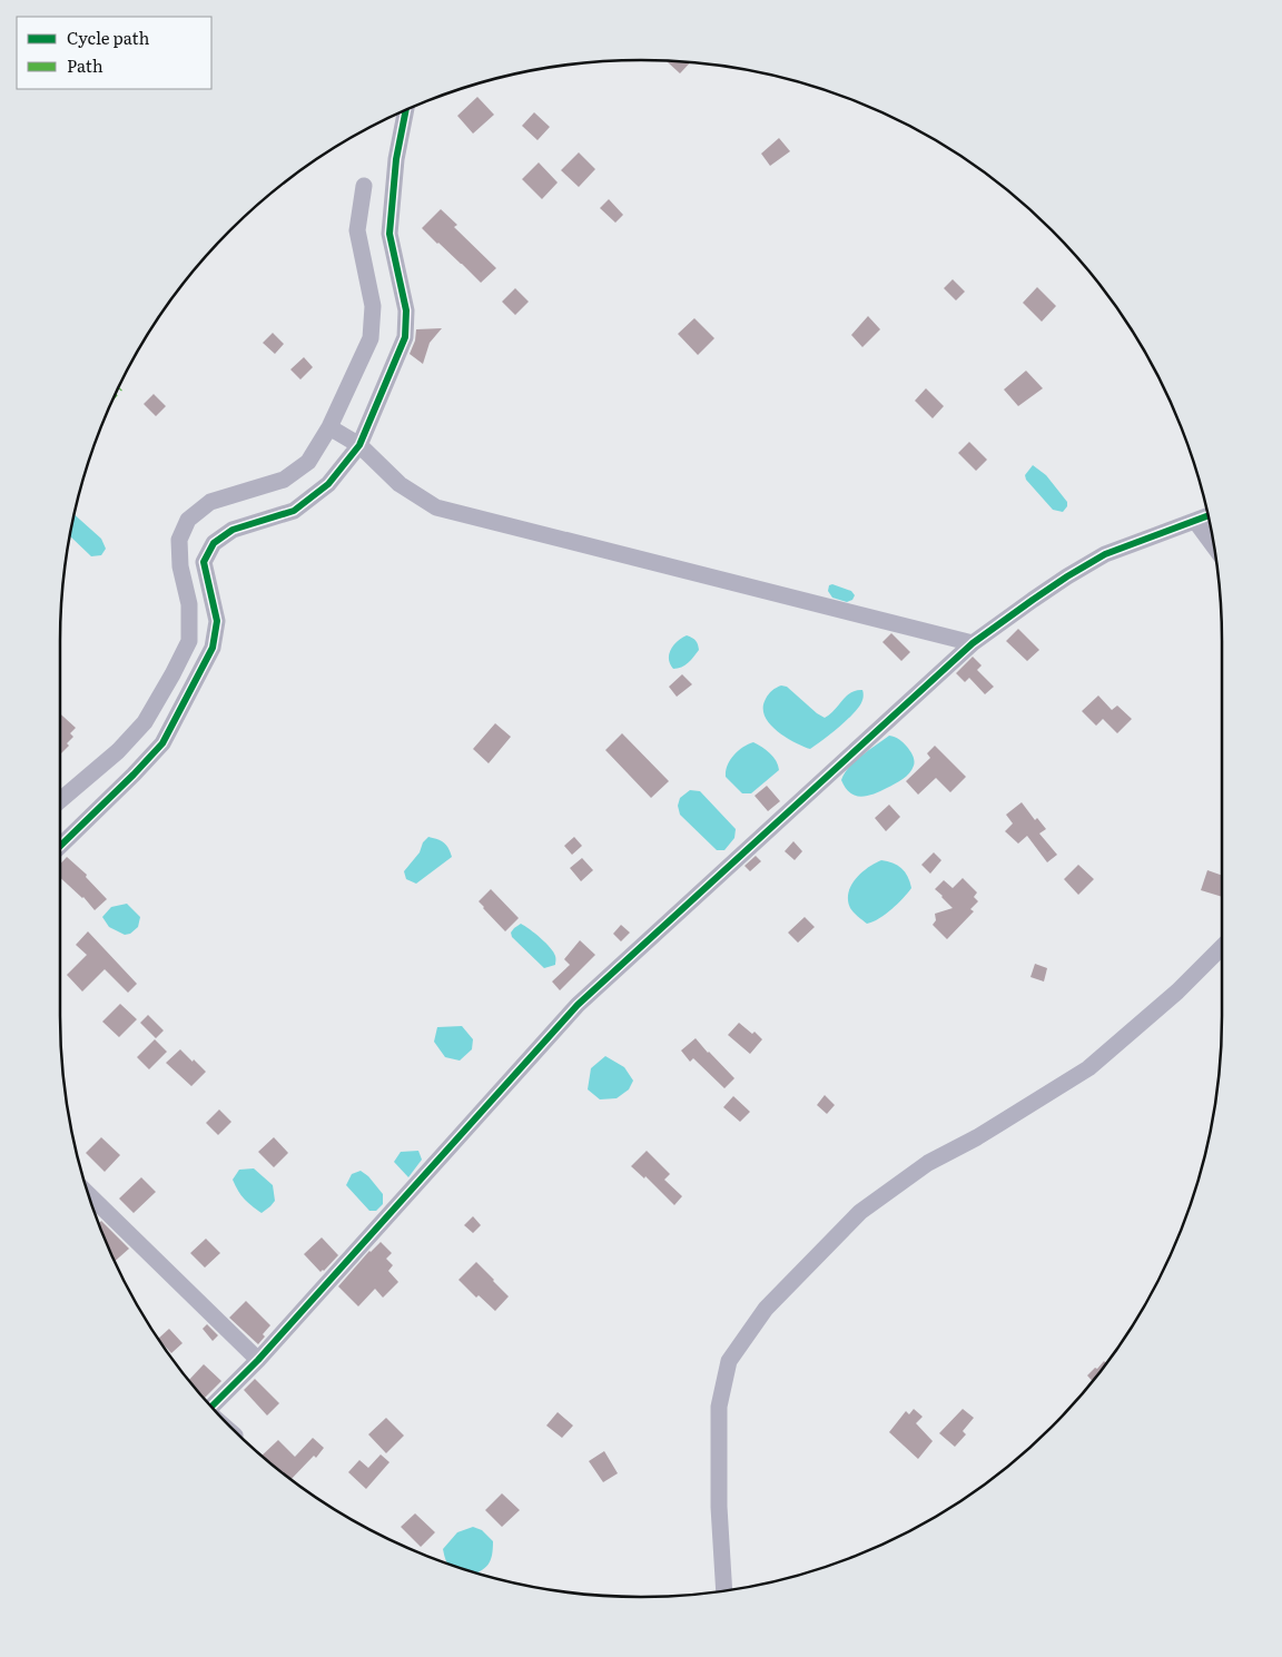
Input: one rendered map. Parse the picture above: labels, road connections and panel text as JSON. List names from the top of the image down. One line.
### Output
{"legend":["Cycle path","Path"]}
